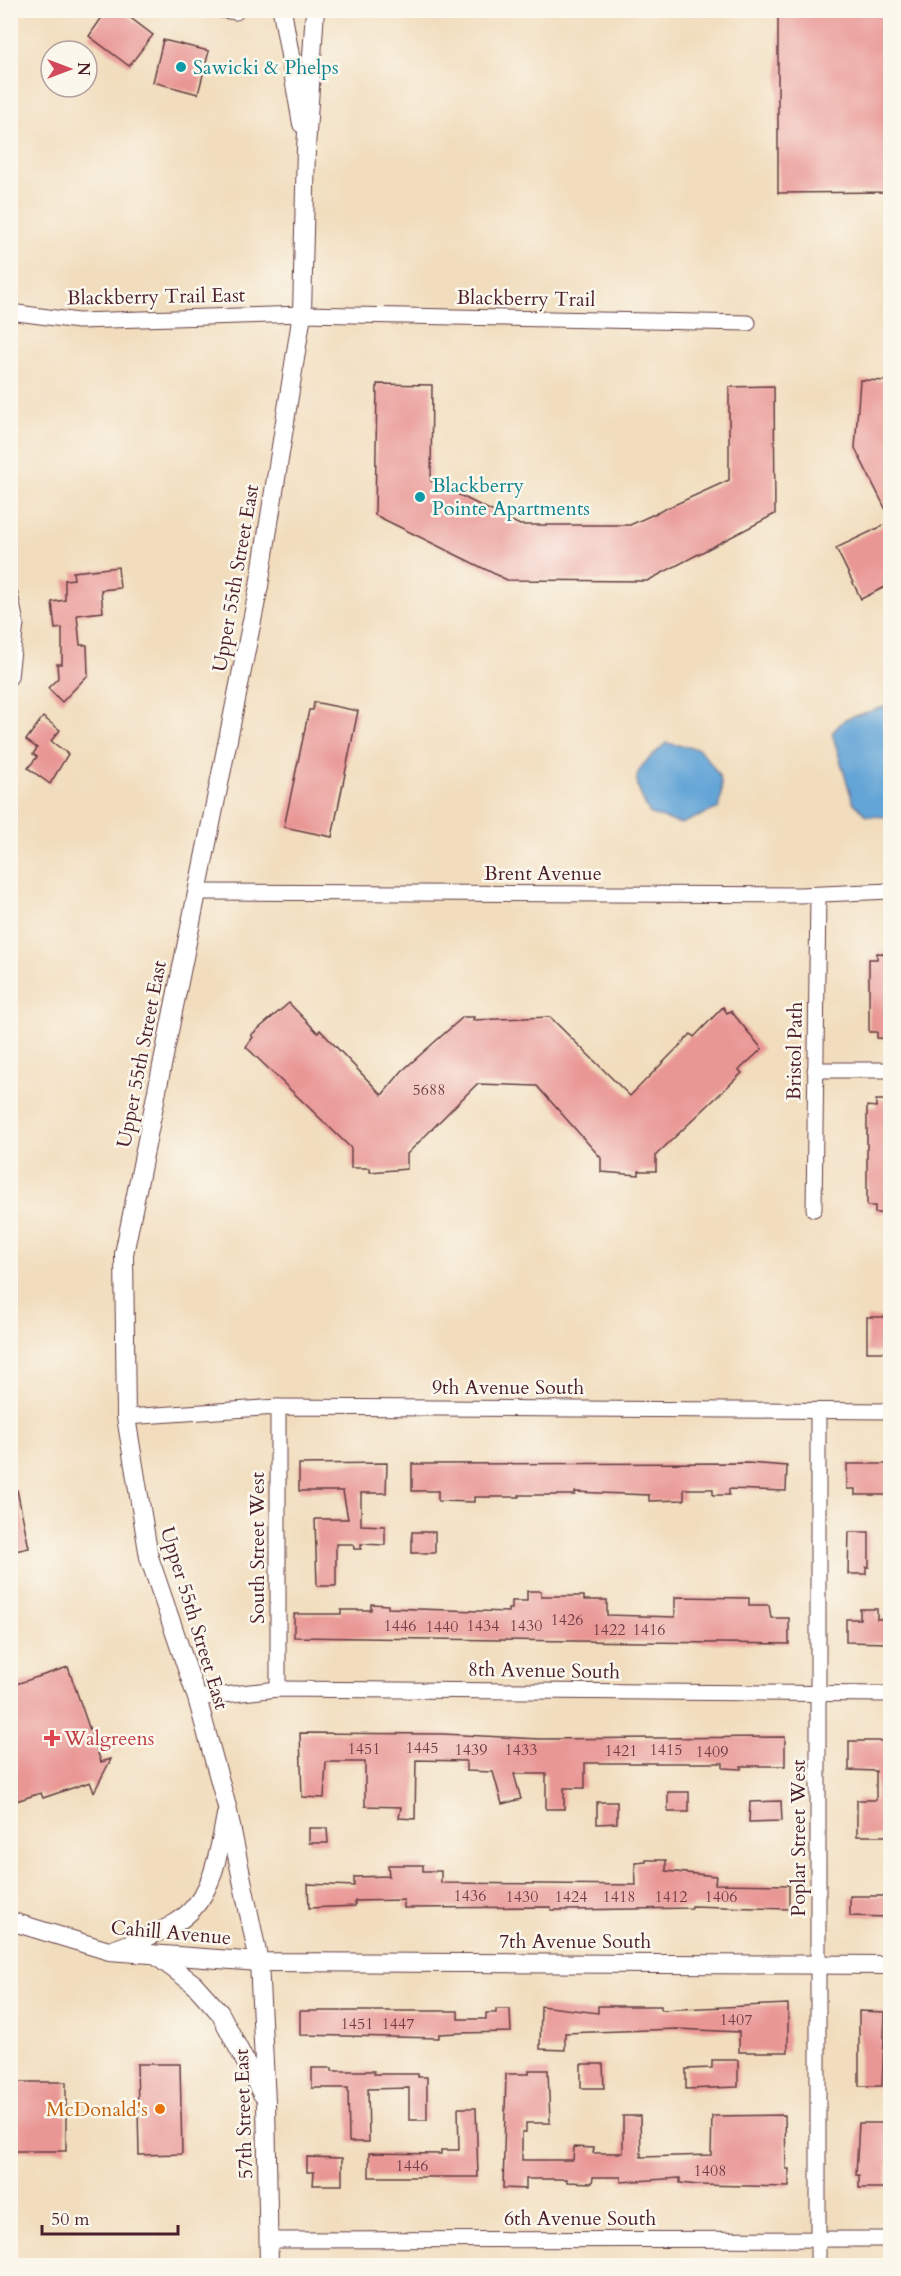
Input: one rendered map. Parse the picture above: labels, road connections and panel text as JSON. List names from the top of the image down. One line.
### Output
{"streets":{"street":["Blackberry Trail East","Blackberry Trail","Upper 55th Street East","Brent Avenue","Bristol Path","9th Avenue South","South Street West","8th Avenue South","Poplar Street West","Cahill Avenue","7th Avenue South","57th Street East","6th Avenue South"]},"crossings":[["Blackberry Trail East","Blackberry Trail"],["Blackberry Trail East","Upper 55th Street East"],["Blackberry Trail","Upper 55th Street East"],["Upper 55th Street East","Brent Avenue"],["Upper 55th Street East","9th Avenue South"],["Upper 55th Street East","8th Avenue South"],["Upper 55th Street East","Cahill Avenue"],["Upper 55th Street East","7th Avenue South"],["Upper 55th Street East","57th Street East"],["Brent Avenue","Bristol Path"],["9th Avenue South","South Street West"],["9th Avenue South","Poplar Street West"],["South Street West","8th Avenue South"],["8th Avenue South","Poplar Street West"],["Poplar Street West","7th Avenue South"],["Poplar Street West","6th Avenue South"],["Cahill Avenue","7th Avenue South"],["Cahill Avenue","57th Street East"],["7th Avenue South","57th Street East"],["57th Street East","6th Avenue South"]],"places":{"other":["Sawicki & Phelps","Blackberry Pointe Apartments","McDonald's"],"health":["Walgreens"]},"house_numbers":["5688","1426","1446","1434","1430","1440","1422","1416","1445","1451","1439","1433","1415","1421","1409","1436","1430","1424","1418","1412","1406","1407","1451","1447","1446","1408"],"scale_bar":"50 m","north":"right"}
